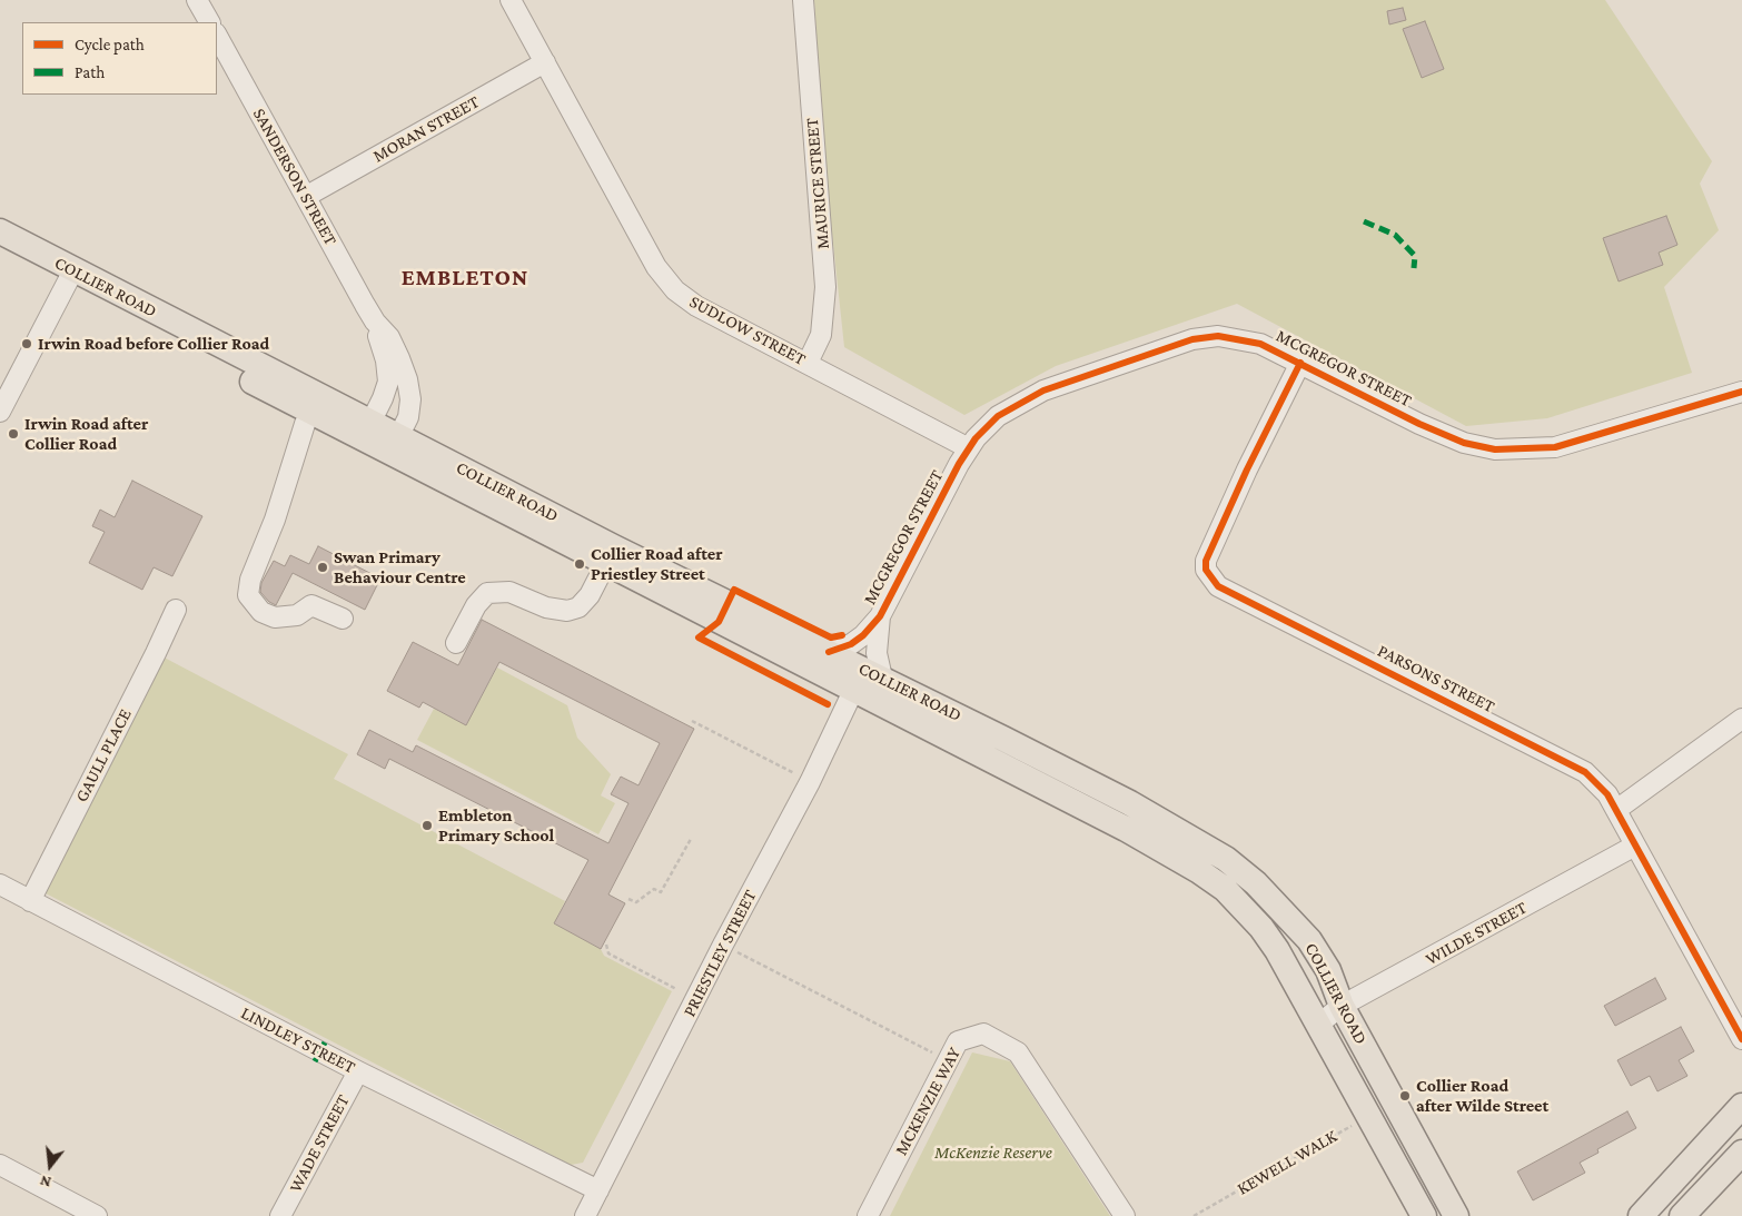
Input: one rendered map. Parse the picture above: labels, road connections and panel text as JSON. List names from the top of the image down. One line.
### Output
{"streets":{"main road":["COLLIER ROAD"],"street":["MORAN STREET","SANDERSON STREET","MAURICE STREET","SUDLOW STREET","MCGREGOR STREET","PARSONS STREET","GAULL PLACE","WILDE STREET","PRIESTLEY STREET","LINDLEY STREET","MCKENZIE WAY","WADE STREET"],"path":["KEWELL WALK"]},"crossings":[["MORAN STREET","SANDERSON STREET"],["MORAN STREET","SUDLOW STREET"],["SANDERSON STREET","COLLIER ROAD"],["MAURICE STREET","SUDLOW STREET"],["COLLIER ROAD","MCGREGOR STREET"],["COLLIER ROAD","WILDE STREET"],["COLLIER ROAD","PRIESTLEY STREET"],["SUDLOW STREET","MCGREGOR STREET"],["MCGREGOR STREET","PARSONS STREET"],["PARSONS STREET","WILDE STREET"],["GAULL PLACE","LINDLEY STREET"],["PRIESTLEY STREET","LINDLEY STREET"],["LINDLEY STREET","WADE STREET"]],"districts":["EMBLETON"],"parks":["McKenzie Reserve"],"places":["Irwin Road before Collier Road","Irwin Road after Collier Road","Collier Road after Priestley Street","Swan Primary Behaviour Centre","Embleton Primary School","Collier Road after Wilde Street"],"legend":["Cycle path","Path"],"north":"bottom"}
